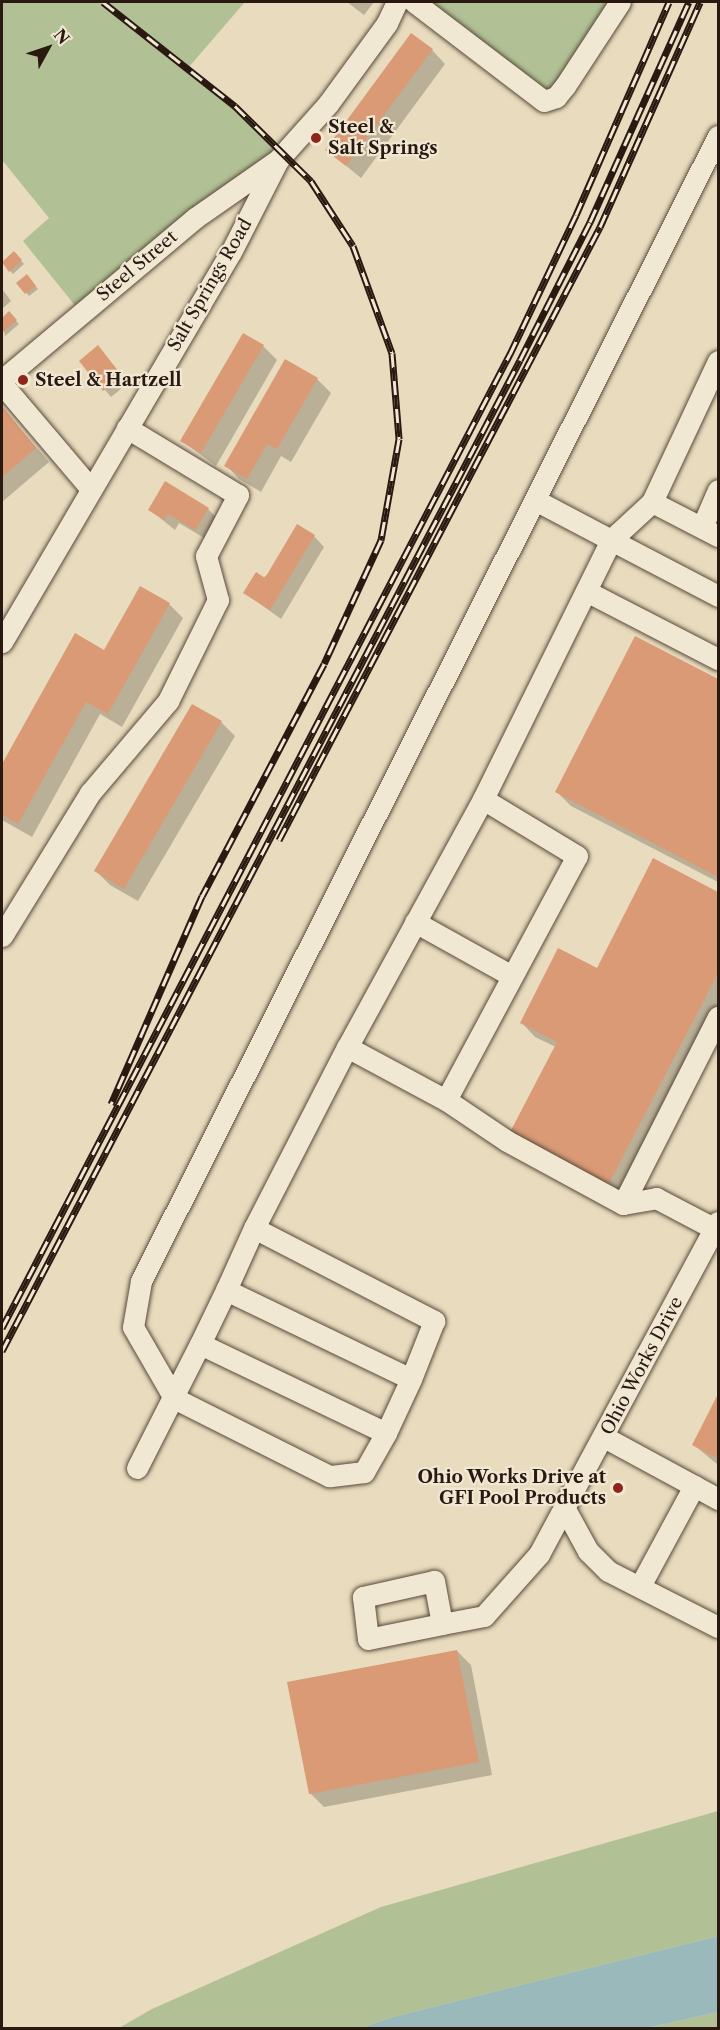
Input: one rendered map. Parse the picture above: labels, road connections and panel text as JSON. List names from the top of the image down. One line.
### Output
{"streets":{"street":["Steel Street","Salt Springs Road","Ohio Works Drive"]},"crossings":[["Steel Street","Salt Springs Road"]],"places":["Steel & Salt Springs","Steel & Hartzell","Ohio Works Drive at GFI Pool Products"],"north":"top right"}
